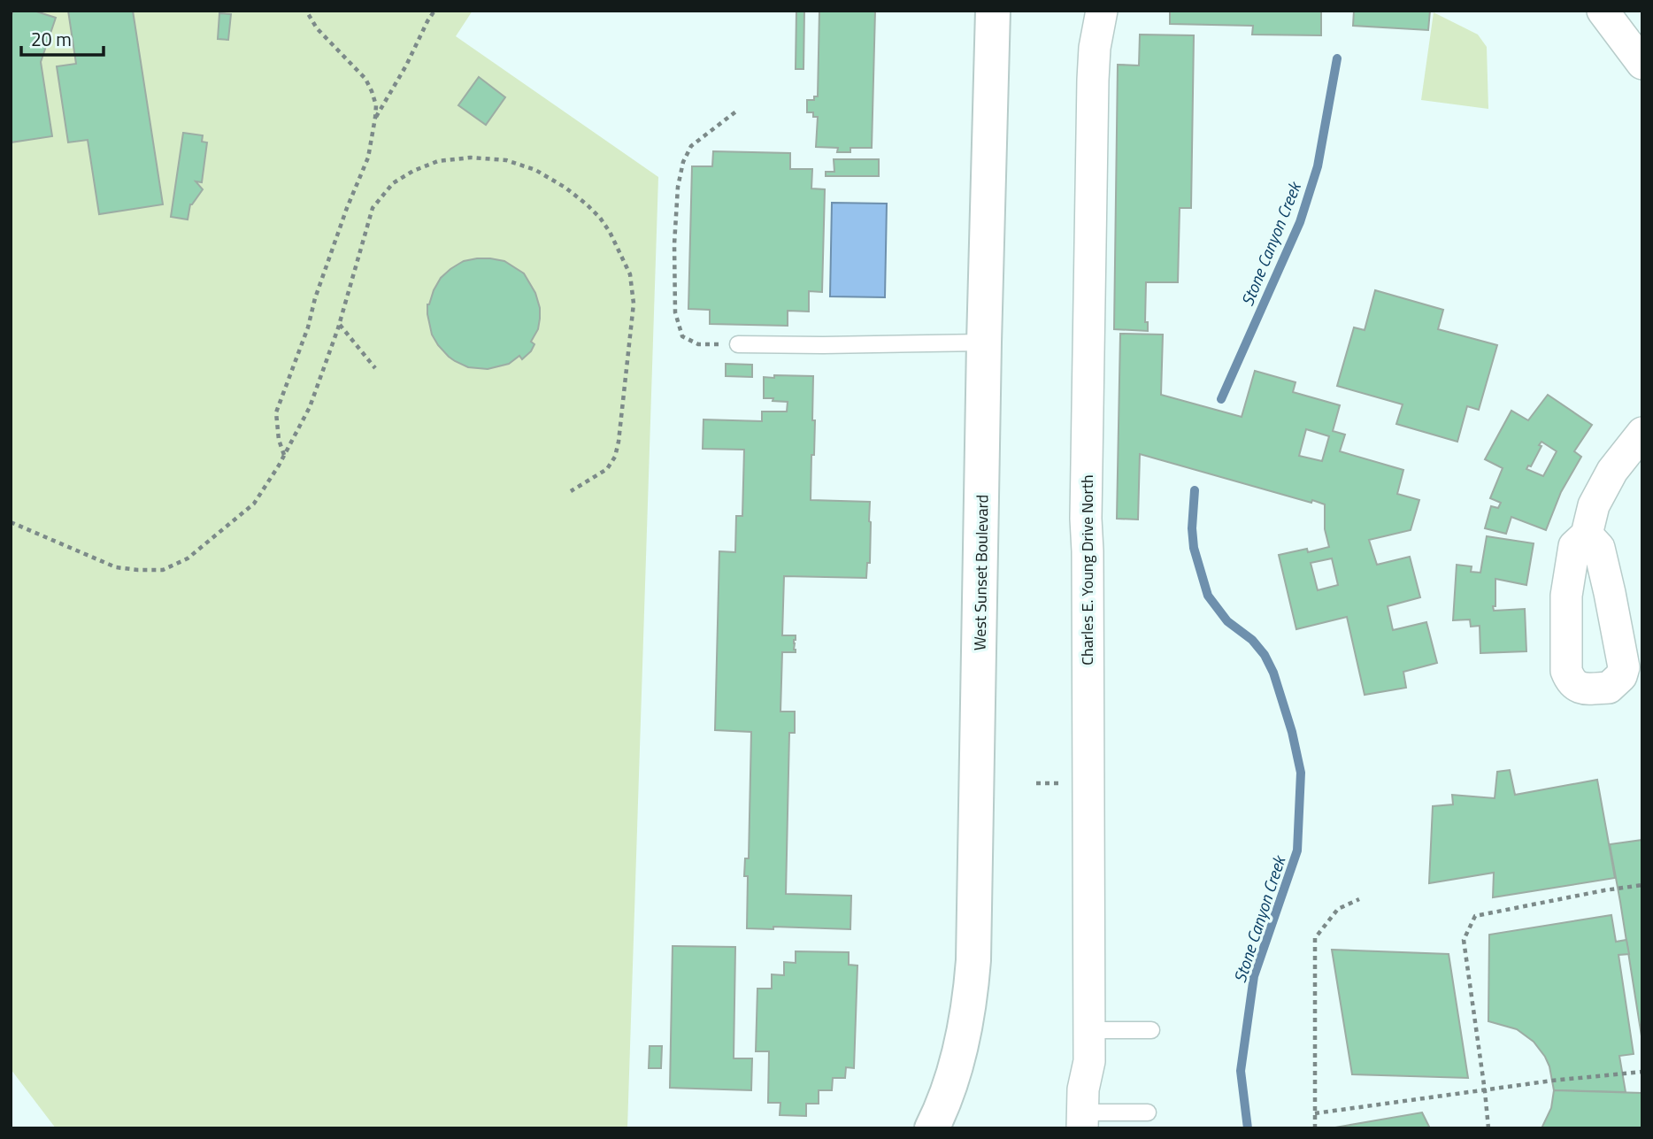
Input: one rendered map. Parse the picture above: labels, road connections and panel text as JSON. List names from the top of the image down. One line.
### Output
{"streets":{"main road":["West Sunset Boulevard"],"street":["Charles E. Young Drive North"]},"water":["Stone Canyon Creek"],"scale_bar":"20 m"}
